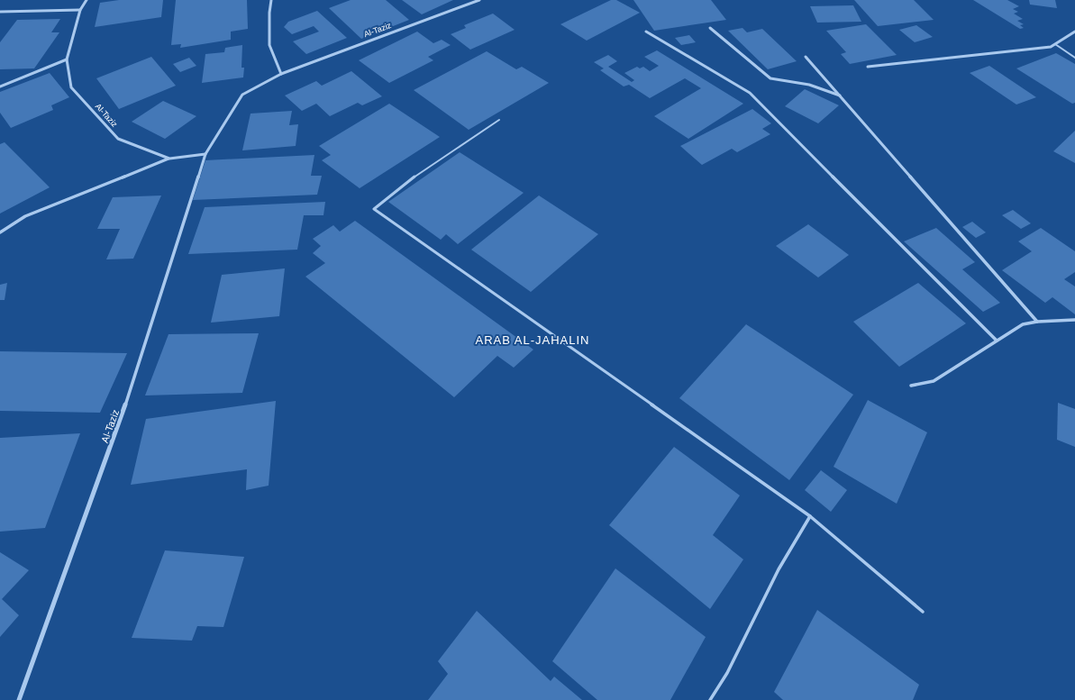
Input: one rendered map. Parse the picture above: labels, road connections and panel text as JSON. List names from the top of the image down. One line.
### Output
{"streets":{"street":["Al-Taziz"]},"districts":["ARAB AL-JAHALIN"]}
